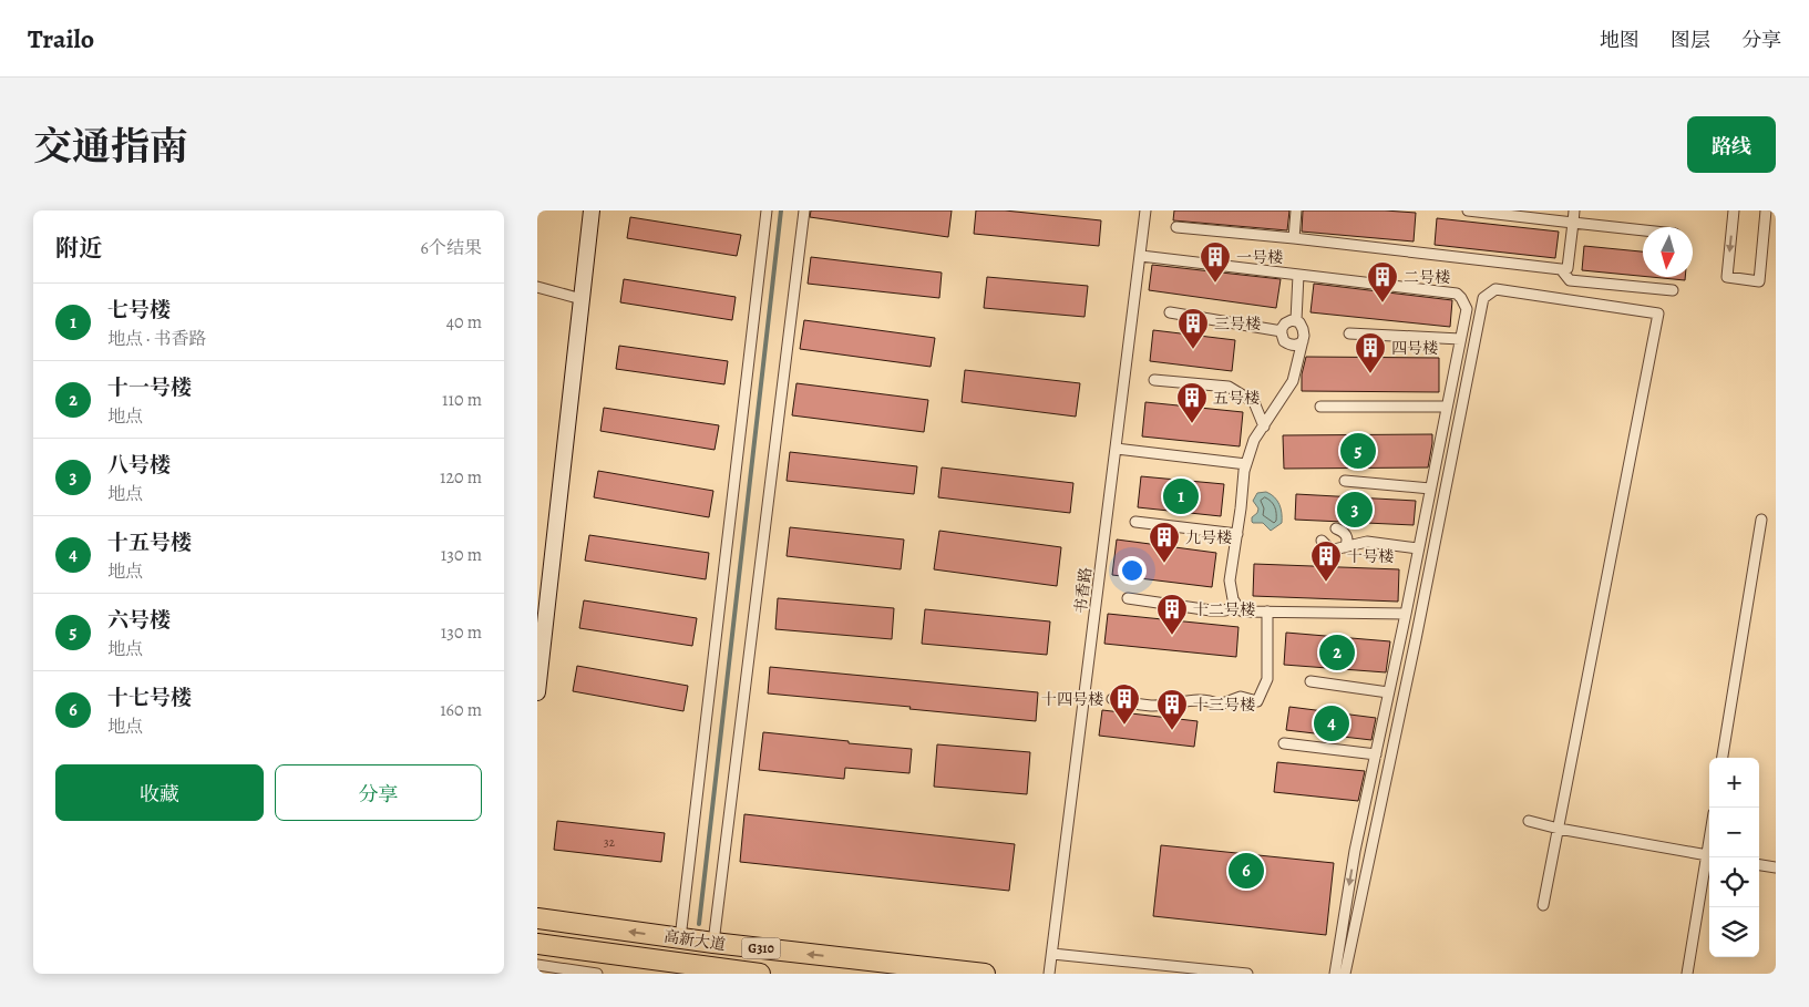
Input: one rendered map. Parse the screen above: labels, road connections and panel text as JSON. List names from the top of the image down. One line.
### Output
{"streets":{"highway":["高新大道","G310"],"street":["书香路"]},"places":{"building":["一号楼","二号楼","三号楼","四号楼","五号楼","九号楼","十号楼","十二号楼","十四号楼","十三号楼"]},"house_numbers":["32"],"north":"bottom","page":{"header":"Trailo","nav":["地图","图层","分享"],"title":"交通指南","buttons":["路线",["收藏","分享"]],"heading":["附近","6个结果"],"list":[{"mark":"1","name":"七号楼","note":"地点 · 书香路","value":"40 m"},{"mark":"2","name":"十一号楼","note":"地点","value":"110 m"},{"mark":"3","name":"八号楼","note":"地点","value":"120 m"},{"mark":"4","name":"十五号楼","note":"地点","value":"130 m"},{"mark":"5","name":"六号楼","note":"地点","value":"130 m"},{"mark":"6","name":"十七号楼","note":"地点","value":"160 m"}],"pins":["5","1","3","2","4","6"],"map_buttons":["+","−"]}}
